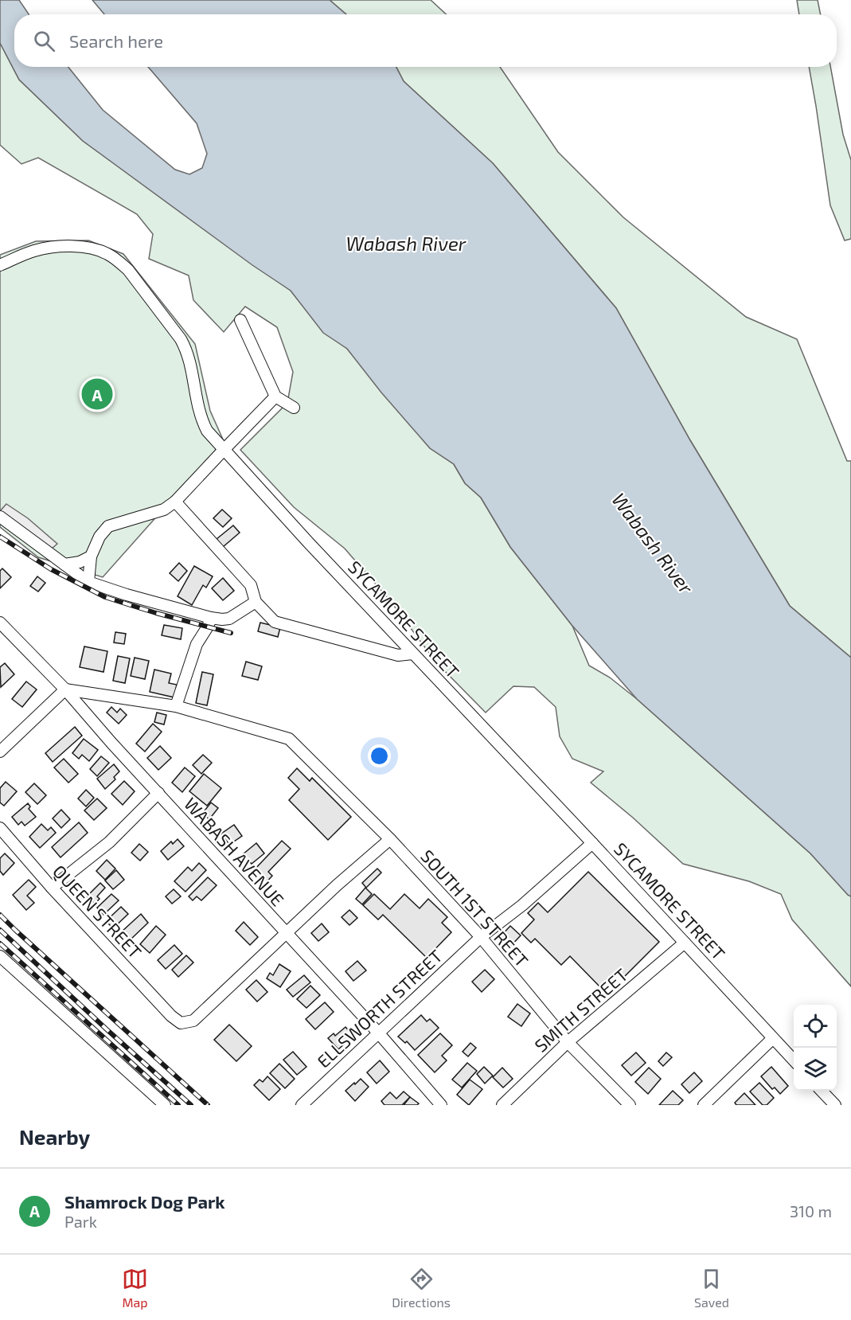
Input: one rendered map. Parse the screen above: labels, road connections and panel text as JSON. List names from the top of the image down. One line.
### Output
{"streets":{"street":["SYCAMORE STREET","WABASH AVENUE","SOUTH 1ST STREET","QUEEN STREET","ELLSWORTH STREET","SMITH STREET"]},"crossings":[["SYCAMORE STREET","SMITH STREET"],["WABASH AVENUE","QUEEN STREET"],["WABASH AVENUE","ELLSWORTH STREET"],["SOUTH 1ST STREET","ELLSWORTH STREET"],["SOUTH 1ST STREET","SMITH STREET"]],"water":["Wabash River"],"page":{"search":"Search here","pins":"A","heading":"Nearby","list":[{"mark":"A","name":"Shamrock Dog Park","note":"Park","value":"310 m"}],"nav":["Map","Directions","Saved"]}}
